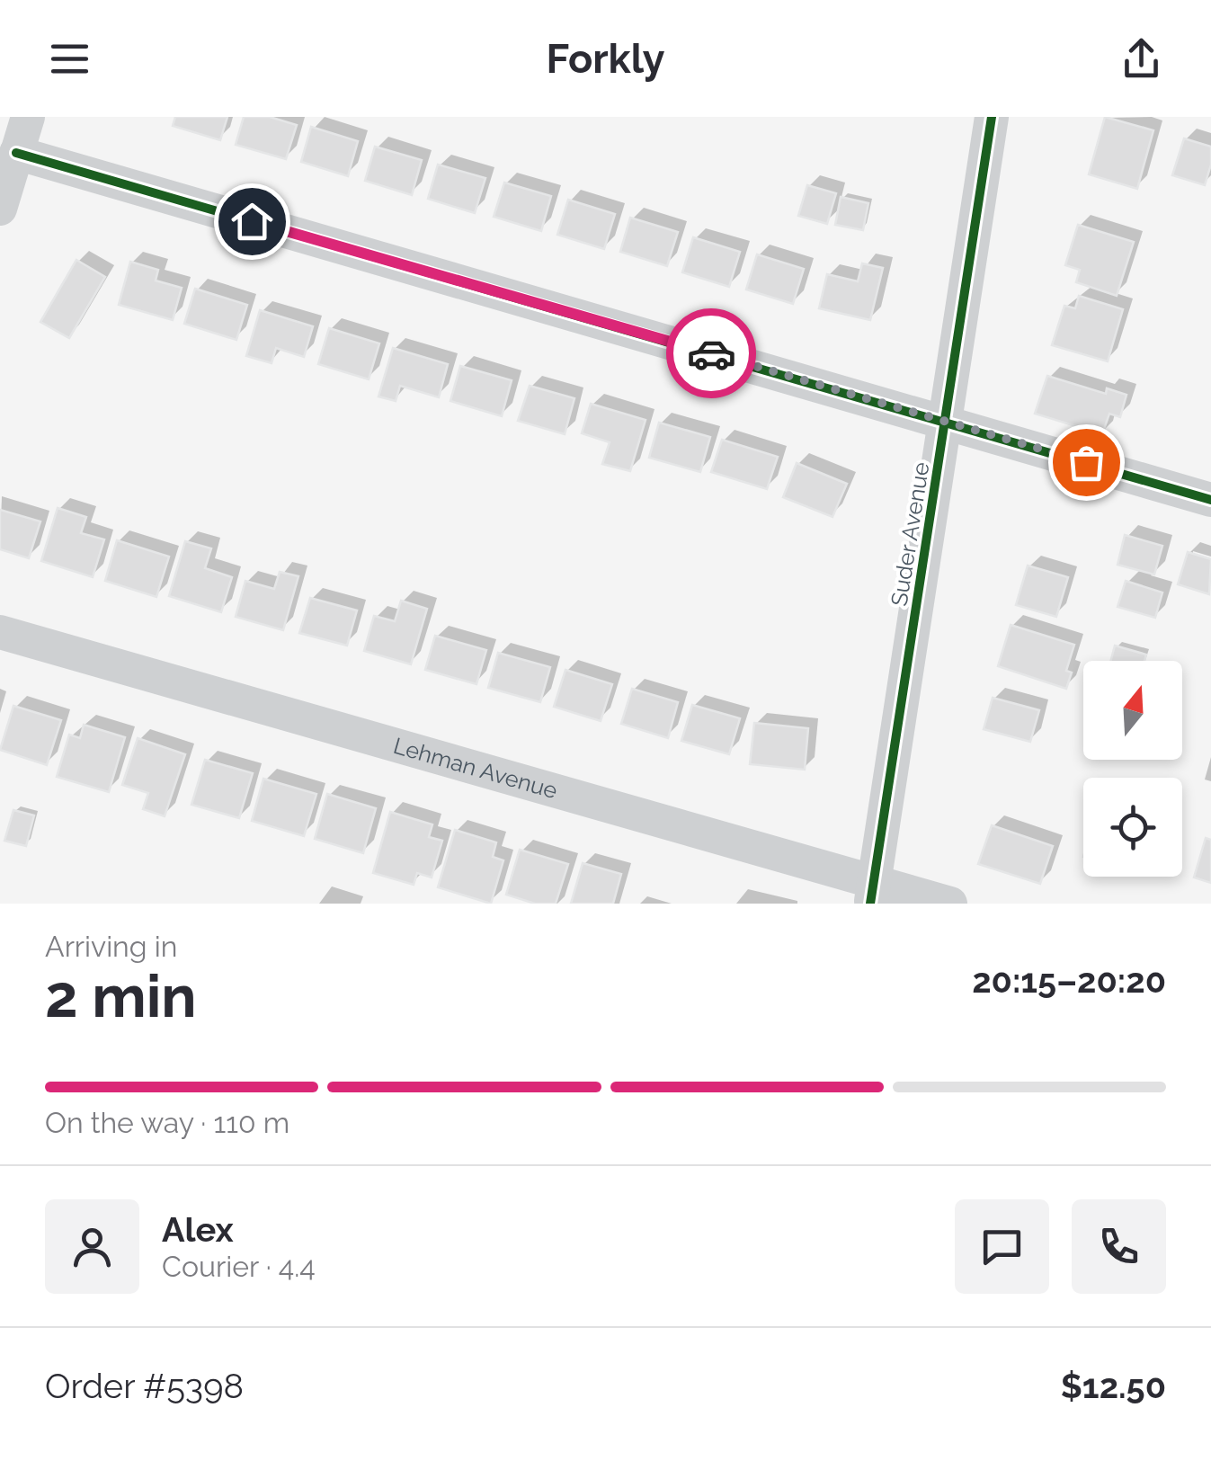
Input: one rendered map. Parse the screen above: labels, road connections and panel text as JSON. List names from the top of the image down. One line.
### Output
{"streets":{"street":["Suder Avenue","Lehman Avenue"]},"crossings":[["Suder Avenue","Lehman Avenue"]],"north":"top","page":{"header":"Forkly","heading":["2 min","Arriving in","20:15–20:20"],"panel":["Alex","Courier · 4.4","Order #5398","$12.50"],"bar":"On the way · 110 m"}}
